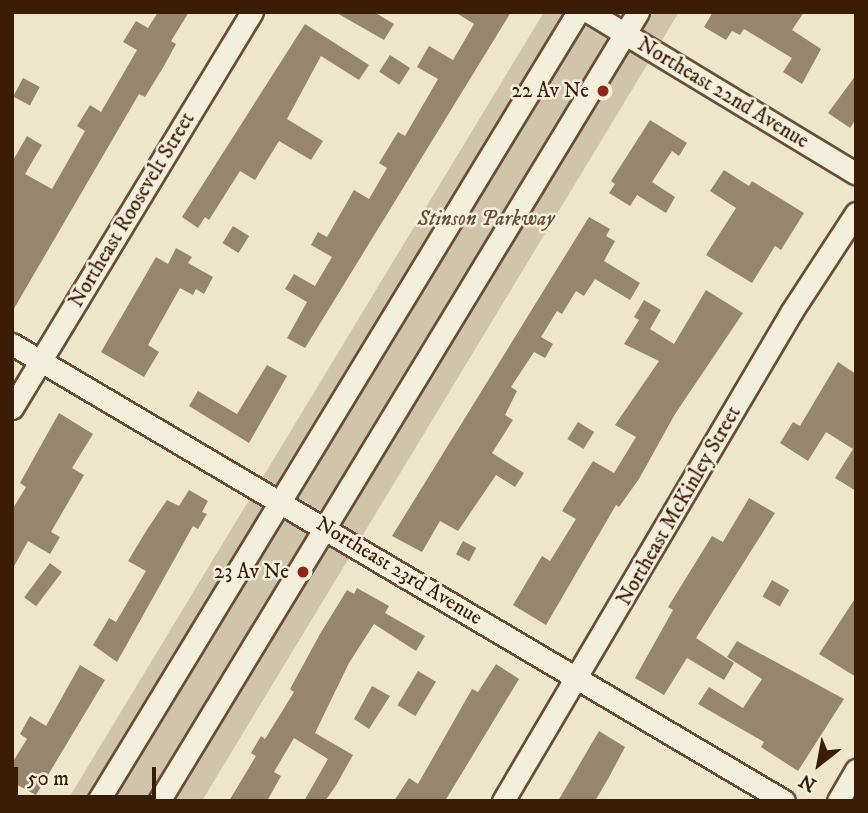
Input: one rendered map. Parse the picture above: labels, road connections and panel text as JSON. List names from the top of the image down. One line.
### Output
{"streets":{"street":["Northeast 22nd Avenue","Northeast Roosevelt Street","Northeast McKinley Street","Northeast 23rd Avenue"]},"crossings":[["Northeast Roosevelt Street","Northeast 23rd Avenue"],["Northeast McKinley Street","Northeast 23rd Avenue"]],"parks":["Stinson Parkway"],"places":["22 Av Ne","23 Av Ne"],"scale_bar":"50 m","north":"bottom left"}
